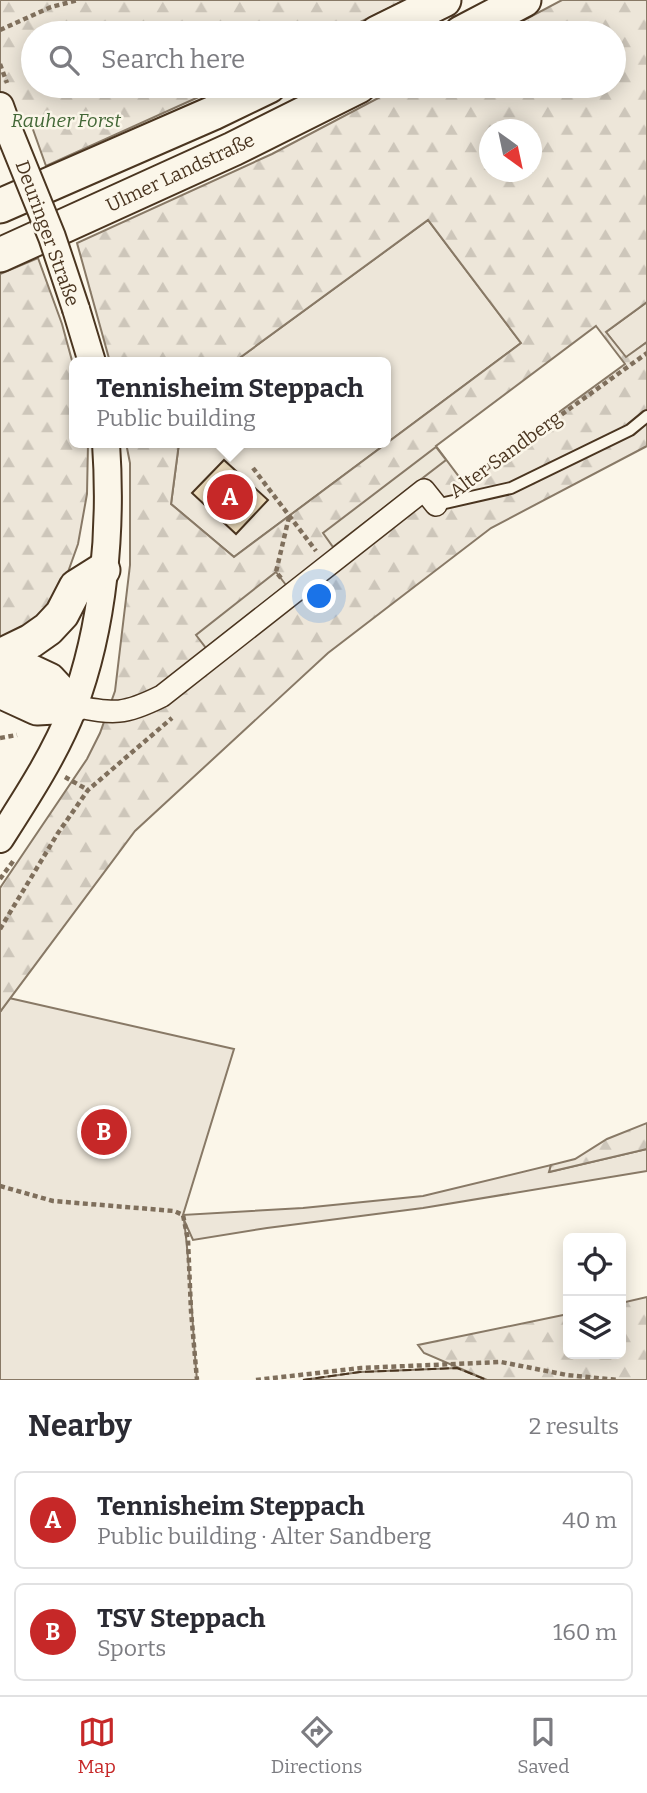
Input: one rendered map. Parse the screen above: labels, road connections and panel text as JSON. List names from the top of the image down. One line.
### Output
{"streets":{"main road":["Ulmer Landstraße"],"street":["Deuringer Straße","Alter Sandberg"]},"parks":["Rauher Forst"],"north":"bottom right","page":{"search":"Search here","popup":["Tennisheim Steppach","Public building"],"pins":["A","B"],"heading":["Nearby","2 results"],"list":[{"mark":"A","name":"Tennisheim Steppach","note":"Public building · Alter Sandberg","value":"40 m"},{"mark":"B","name":"TSV Steppach","note":"Sports","value":"160 m"}],"nav":["Map","Directions","Saved"]}}
